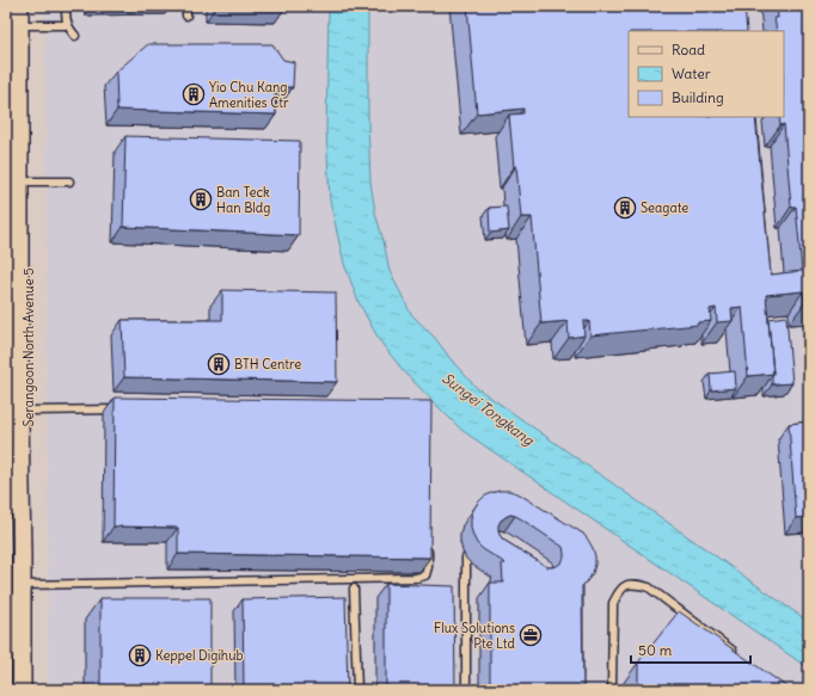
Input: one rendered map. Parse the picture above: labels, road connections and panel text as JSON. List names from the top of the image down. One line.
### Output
{"streets":{"street":["Serangoon North Avenue 5"]},"water":["Sungei Tongkang"],"places":{"building":["Yio Chu Kang Amenities Ctr","Ban Teck Han Bldg","Seagate","BTH Centre","Keppel Digihub"],"office":["Flux Solutions Pte Ltd"]},"legend":["Road","Water","Building"],"scale_bar":"50 m"}
